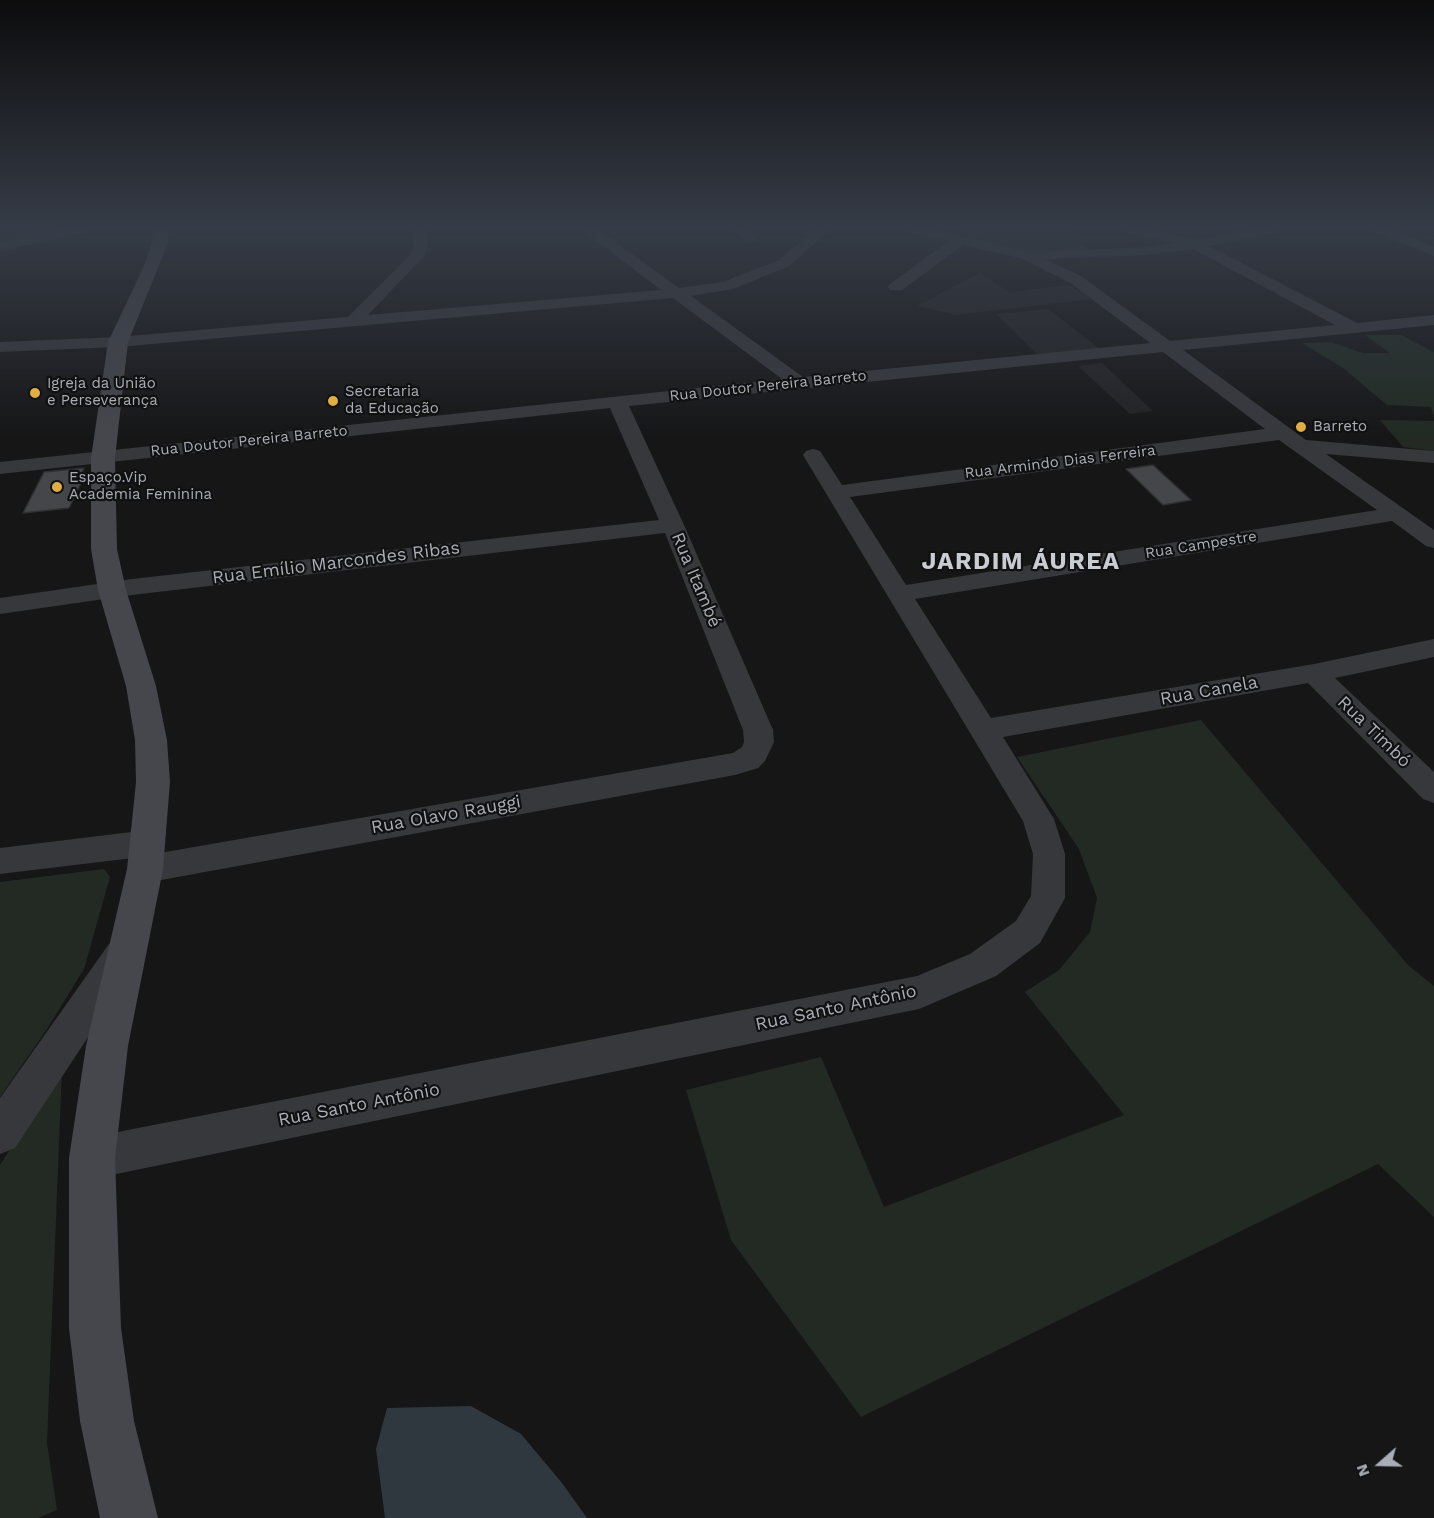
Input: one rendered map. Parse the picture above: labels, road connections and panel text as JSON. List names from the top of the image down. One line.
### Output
{"streets":{"street":["Rua Doutor Pereira Barreto","Rua Armindo Dias Ferreira","Rua Campestre","Rua Emílio Marcondes Ribas","Rua Itambé","Rua Canela","Rua Timbó","Rua Olavo Rauggi","Rua Santo Antônio"]},"crossings":[["Rua Doutor Pereira Barreto","Rua Itambé"],["Rua Armindo Dias Ferreira","Rua Santo Antônio"],["Rua Campestre","Rua Santo Antônio"],["Rua Emílio Marcondes Ribas","Rua Itambé"],["Rua Itambé","Rua Olavo Rauggi"],["Rua Canela","Rua Timbó"],["Rua Canela","Rua Santo Antônio"]],"districts":["JARDIM ÁUREA"],"places":["Igreja da União e Perseverança","Secretaria da Educação","Barreto","Espaço.Vip Academia Feminina"],"north":"left"}
